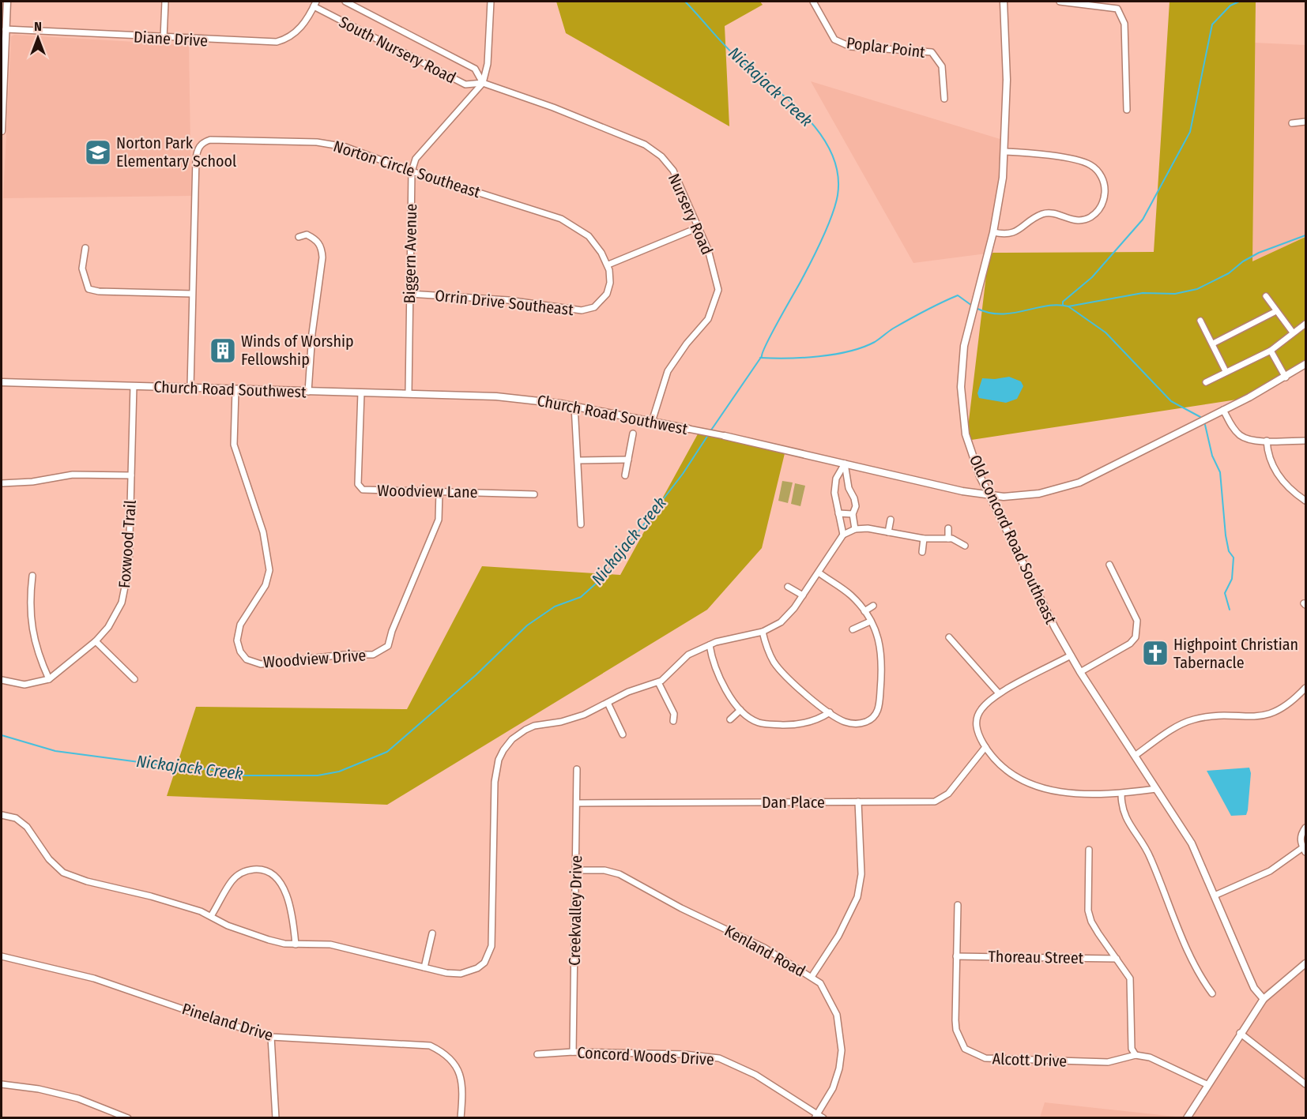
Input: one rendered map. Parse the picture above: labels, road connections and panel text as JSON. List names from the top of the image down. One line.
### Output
{"streets":{"street":["Diane Drive","Poplar Point","South Nursery Road","Norton Circle Southeast","Nursery Road","Biggern Avenue","Orrin Drive Southeast","Church Road Southwest","Woodview Lane","Old Concord Road Southeast","Foxwood Trail","Woodview Drive","Dan Place","Creekvalley Drive","Kenland Road","Thoreau Street","Pineland Drive","Concord Woods Drive","Alcott Drive"]},"crossings":[["Diane Drive","South Nursery Road"],["South Nursery Road","Nursery Road"],["South Nursery Road","Biggern Avenue"],["Norton Circle Southeast","Biggern Avenue"],["Norton Circle Southeast","Orrin Drive Southeast"],["Norton Circle Southeast","Church Road Southwest"],["Nursery Road","Biggern Avenue"],["Nursery Road","Church Road Southwest"],["Biggern Avenue","Orrin Drive Southeast"],["Biggern Avenue","Church Road Southwest"],["Church Road Southwest","Woodview Lane"],["Church Road Southwest","Old Concord Road Southeast"],["Church Road Southwest","Foxwood Trail"],["Church Road Southwest","Woodview Drive"],["Woodview Lane","Woodview Drive"],["Dan Place","Creekvalley Drive"],["Creekvalley Drive","Kenland Road"],["Creekvalley Drive","Concord Woods Drive"],["Kenland Road","Concord Woods Drive"],["Thoreau Street","Alcott Drive"]],"water":["Nickajack Creek"],"places":{"school or university":["Norton Park Elementary School"],"building":["Winds of Worship Fellowship"],"church":["Highpoint Christian Tabernacle"]},"north":"top"}
